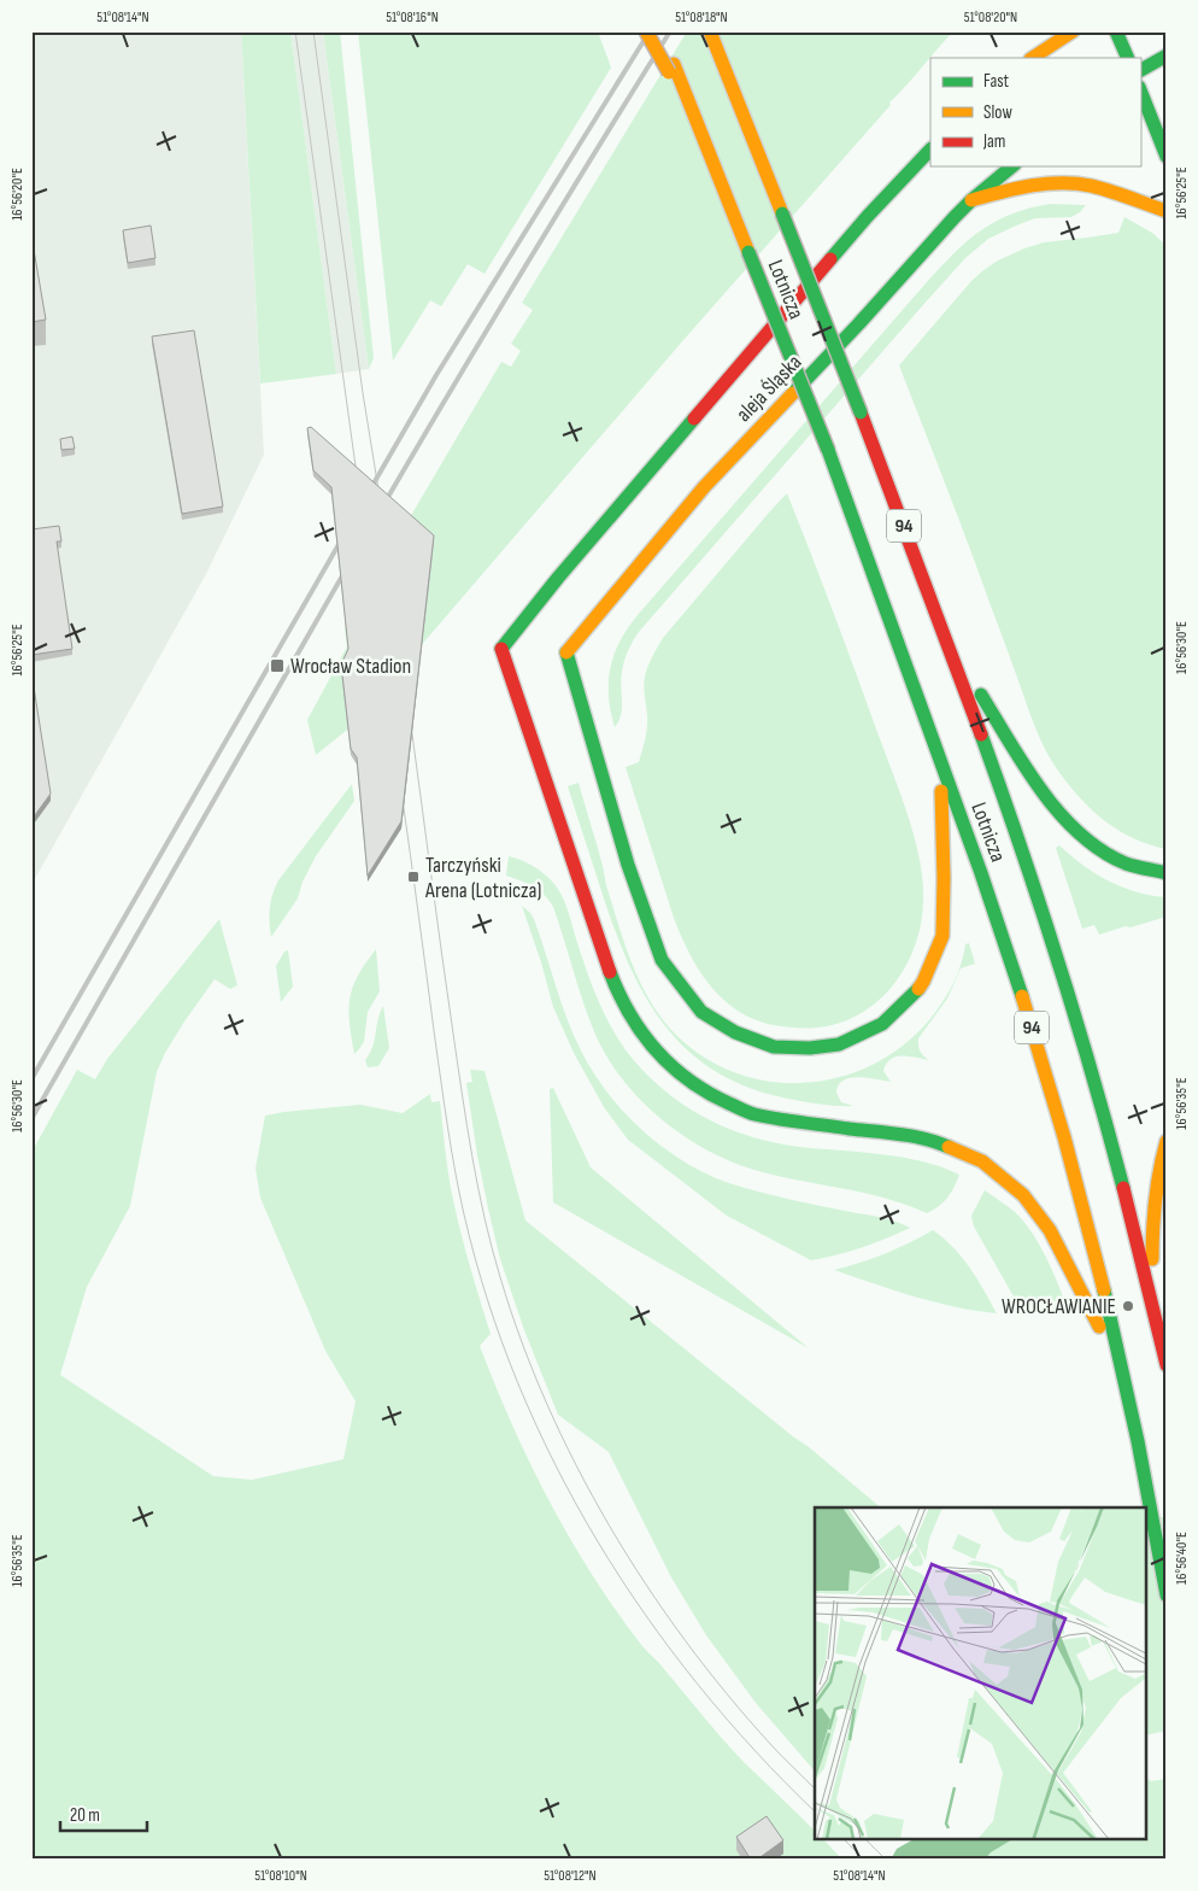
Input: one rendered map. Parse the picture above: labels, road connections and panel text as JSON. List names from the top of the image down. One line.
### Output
{"streets":{"main road":["Lotnicza","aleja Śląska","94"]},"crossings":[["Lotnicza","aleja Śląska"],["Lotnicza","94"]],"places":{"transit":["Wrocław Stadion","Tarczyński Arena (Lotnicza)"],"other":["WROCŁAWIANIE"]},"legend":["Fast","Slow","Jam"],"scale_bar":"20 m","coordinates":["51°08'14\"N","51°08'16\"N","51°08'18\"N","51°08'20\"N","16°56'25\"E","16°56'20\"E","16°56'30\"E","16°56'35\"E","16°56'40\"E","51°08'10\"N","51°08'12\"N"]}
